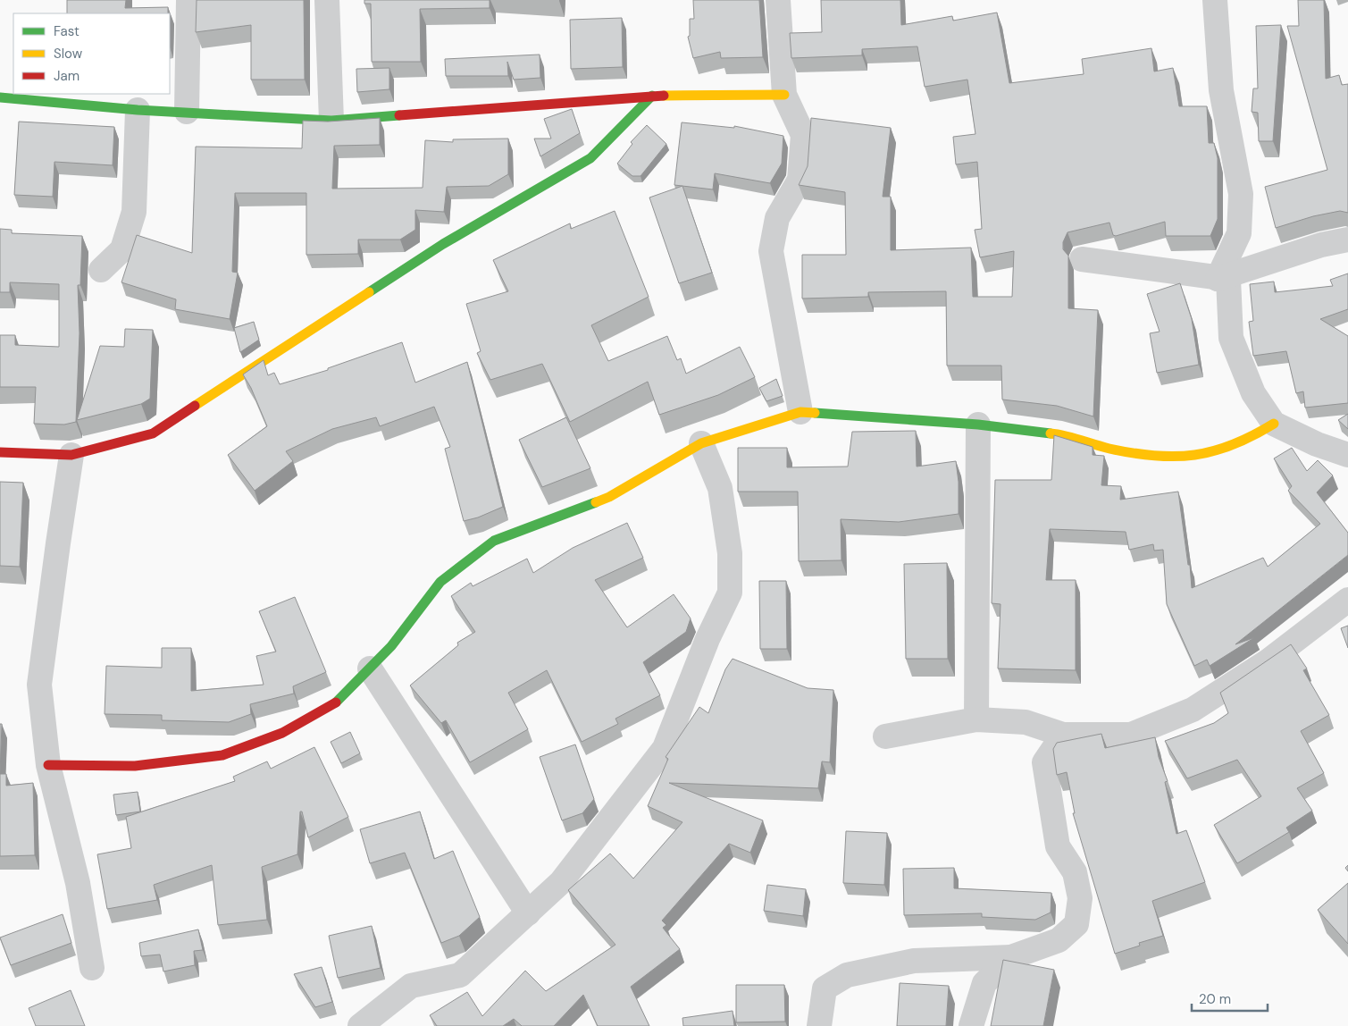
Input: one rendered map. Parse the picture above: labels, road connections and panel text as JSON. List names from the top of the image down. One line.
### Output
{"legend":["Fast","Slow","Jam"],"scale_bar":"20 m"}
